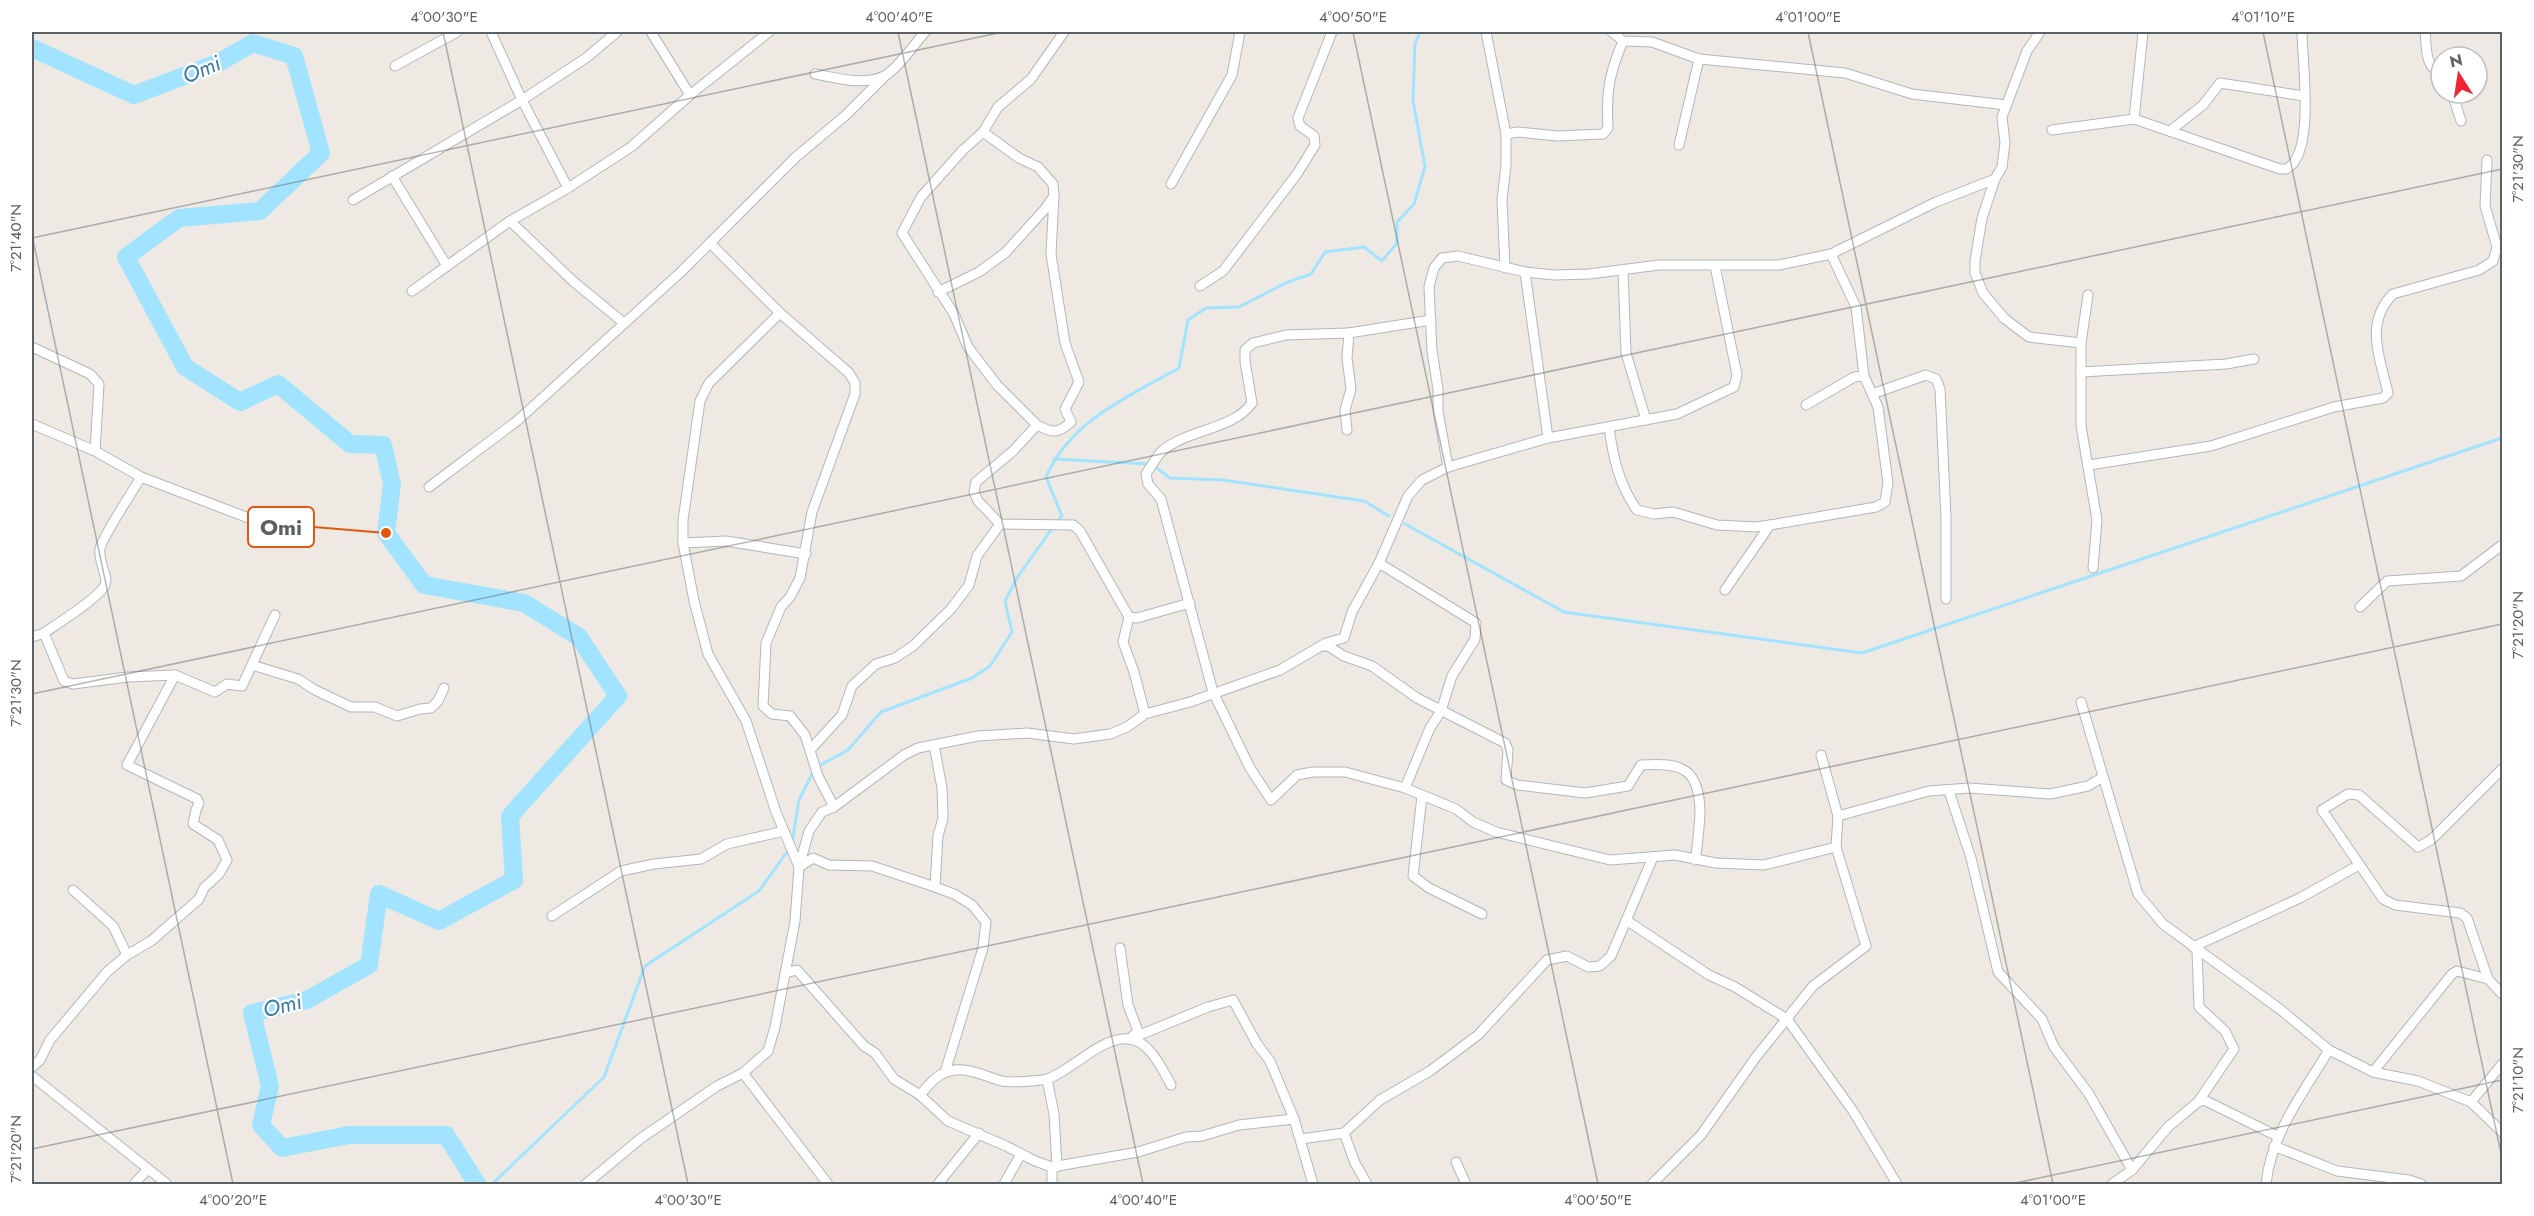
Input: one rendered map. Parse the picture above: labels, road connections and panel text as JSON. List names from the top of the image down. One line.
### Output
{"water":["Omi"],"places":["Omi"],"north":"top","coordinates":["4°00'30\"E","4°00'40\"E","4°00'50\"E","4°01'00\"E","4°01'10\"E","7°21'30\"N","7°21'40\"N","7°21'20\"N","7°21'10\"N","4°00'20\"E"]}
